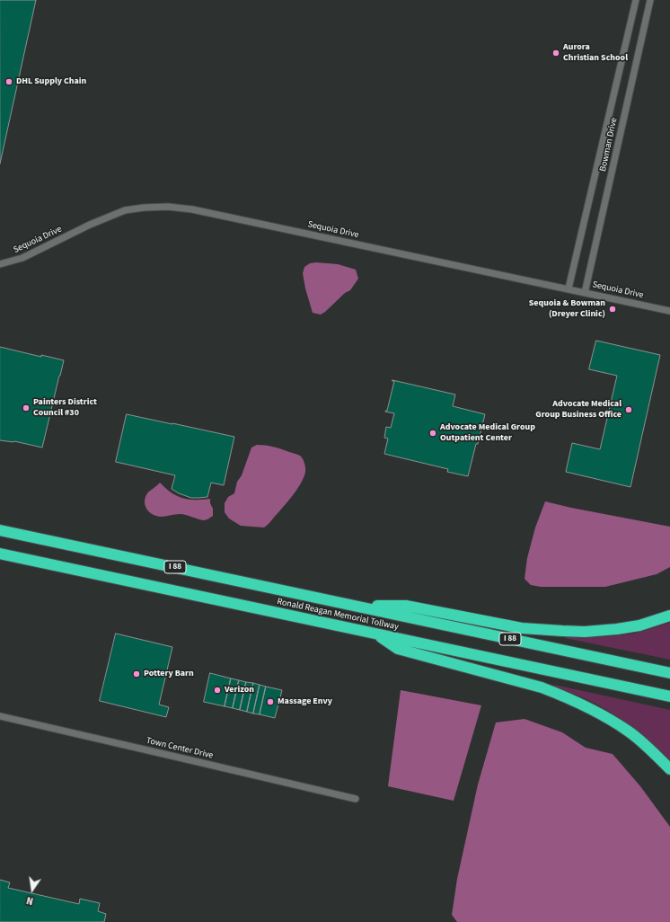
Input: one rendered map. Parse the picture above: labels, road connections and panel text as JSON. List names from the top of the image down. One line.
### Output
{"streets":{"highway":["I 88","Ronald Reagan Memorial Tollway"],"street":["Bowman Drive","Sequoia Drive","Town Center Drive"]},"crossings":[["Bowman Drive","Sequoia Drive"]],"places":["Aurora Christian School","DHL Supply Chain","Sequoia & Bowman (Dreyer Clinic)","Painters District Council #30","Advocate Medical Group Business Office","Advocate Medical Group Outpatient Center","Pottery Barn","Verizon","Massage Envy"],"north":"bottom"}
